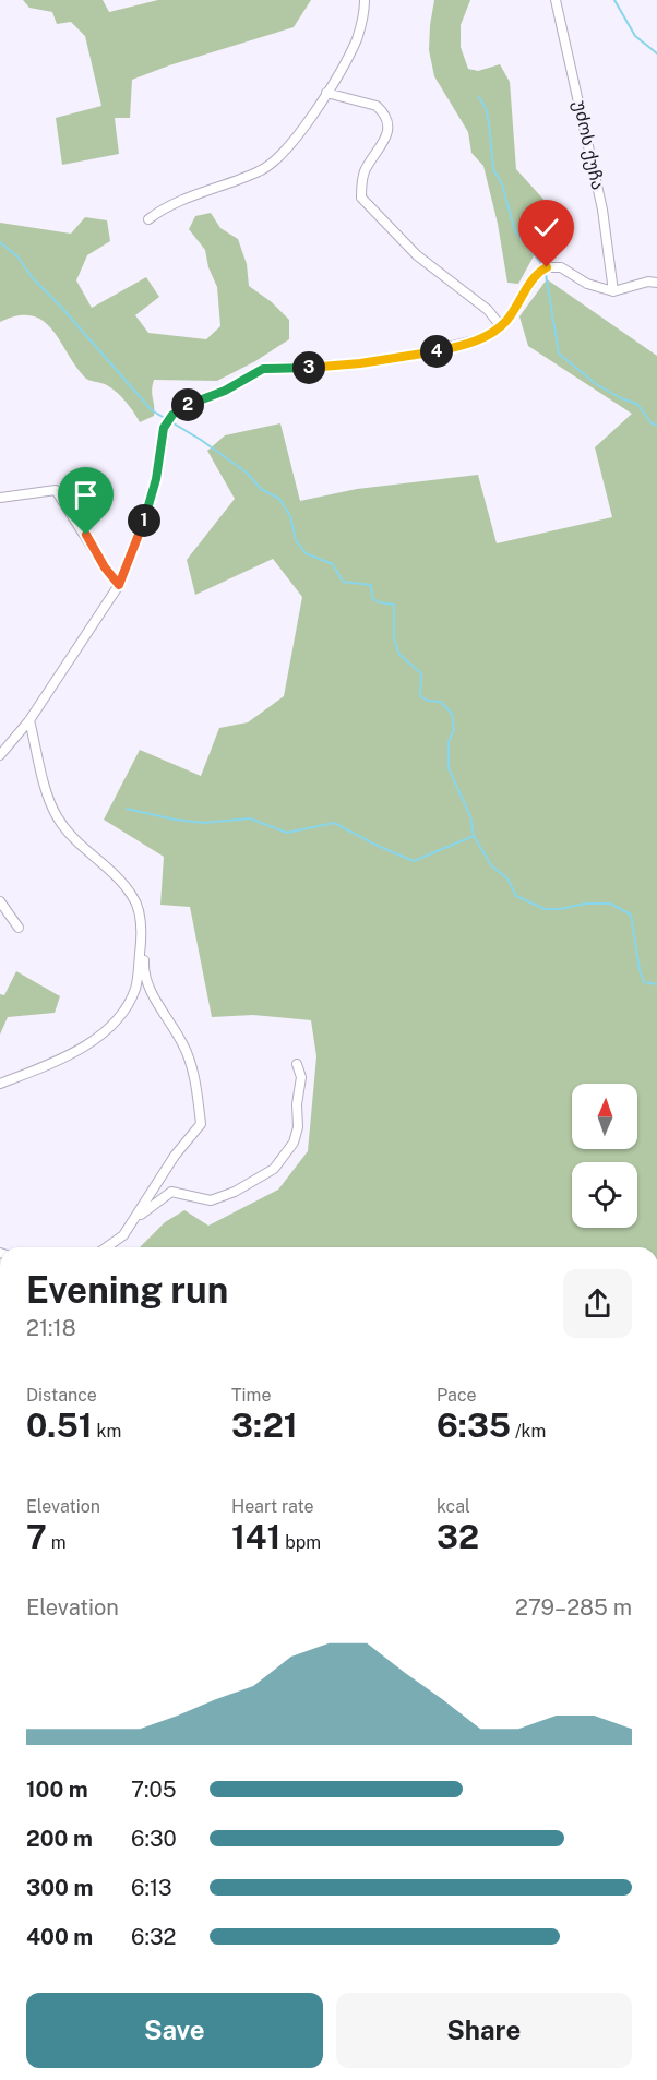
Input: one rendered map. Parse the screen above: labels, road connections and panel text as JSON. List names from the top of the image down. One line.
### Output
{"streets":{"street":["უძოს ქუჩა"]},"north":"top","page":{"pins":["4","3","2","1"],"heading":["Evening run","21:18"],"stats":[["Distance","0.51 km"],["Time","3:21"],["Pace","6:35 /km"],["Elevation","7 m"],["Heart rate","141 bpm"],["kcal","32"]],"chart":["Elevation","279–285 m"],"list":[{"name":"100 m","note":"7:05"},{"name":"200 m","note":"6:30"},{"name":"300 m","note":"6:13"},{"name":"400 m","note":"6:32"}],"buttons":["Save","Share"]}}
